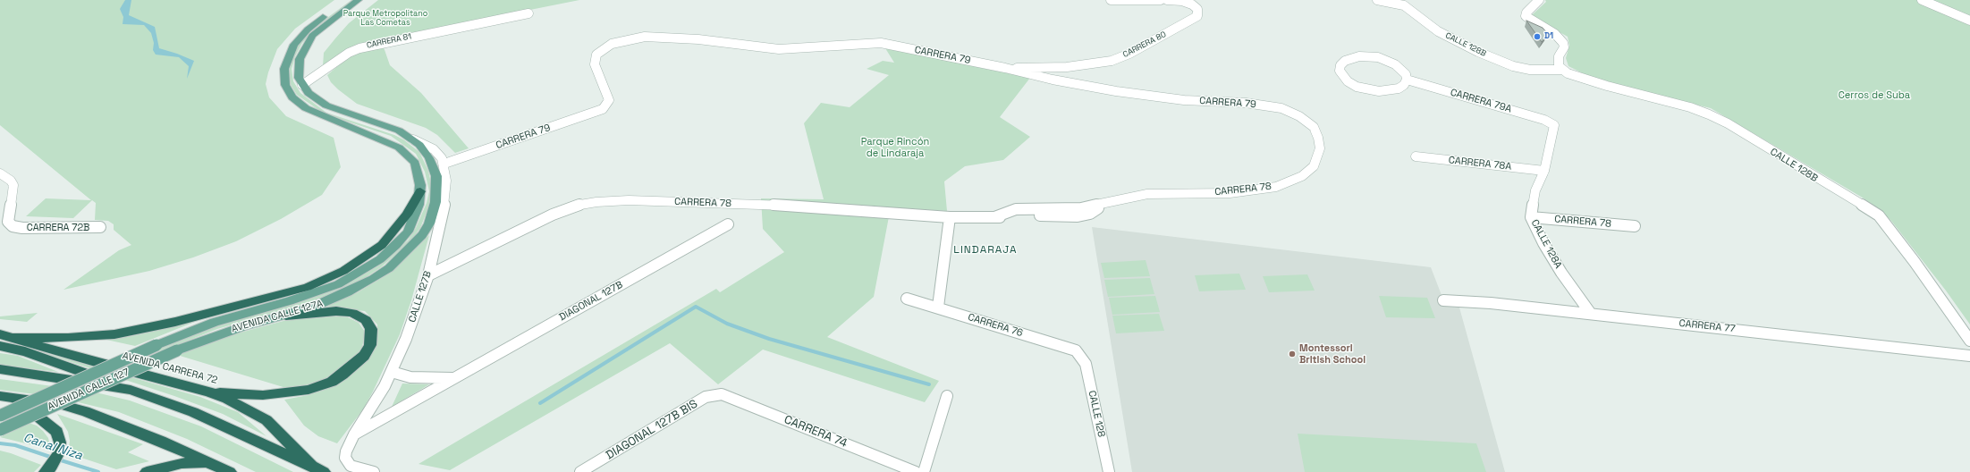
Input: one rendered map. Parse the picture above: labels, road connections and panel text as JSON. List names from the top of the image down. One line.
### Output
{"streets":{"highway":["AVENIDA CARRERA 72"],"main road":["AVENIDA CALLE 127A","AVENIDA CALLE 127"],"street":["CARRERA 81","CARRERA 80","CALLE 128B","CARRERA 79","CARRERA 79A","CARRERA 78A","CARRERA 78","CARRERA 72B","CALLE 128A","CALLE 127B","DIAGONAL 127B","CARRERA 76","CARRERA 77","CALLE 128","DIAGONAL 127B BIS","CARRERA 74"]},"crossings":[["CARRERA 81","AVENIDA CALLE 127A"],["CARRERA 80","CARRERA 79"],["CARRERA 79","CARRERA 78"],["CARRERA 79","CALLE 127B"],["CARRERA 79A","CALLE 128A"],["CARRERA 78A","CALLE 128A"],["CARRERA 78","CALLE 128A"],["CARRERA 78","CALLE 127B"],["CALLE 128A","CARRERA 77"],["CALLE 127B","DIAGONAL 127B"],["AVENIDA CALLE 127A","AVENIDA CALLE 127"],["CARRERA 76","CALLE 128"],["DIAGONAL 127B BIS","CARRERA 74"]],"districts":["LINDARAJA"],"water":["Canal Niza"],"parks":["Parque Metropolitano Las Cometas","Cerros de Suba","Parque Rincón de Lindaraja"],"places":["D1","Montessori British School"]}
